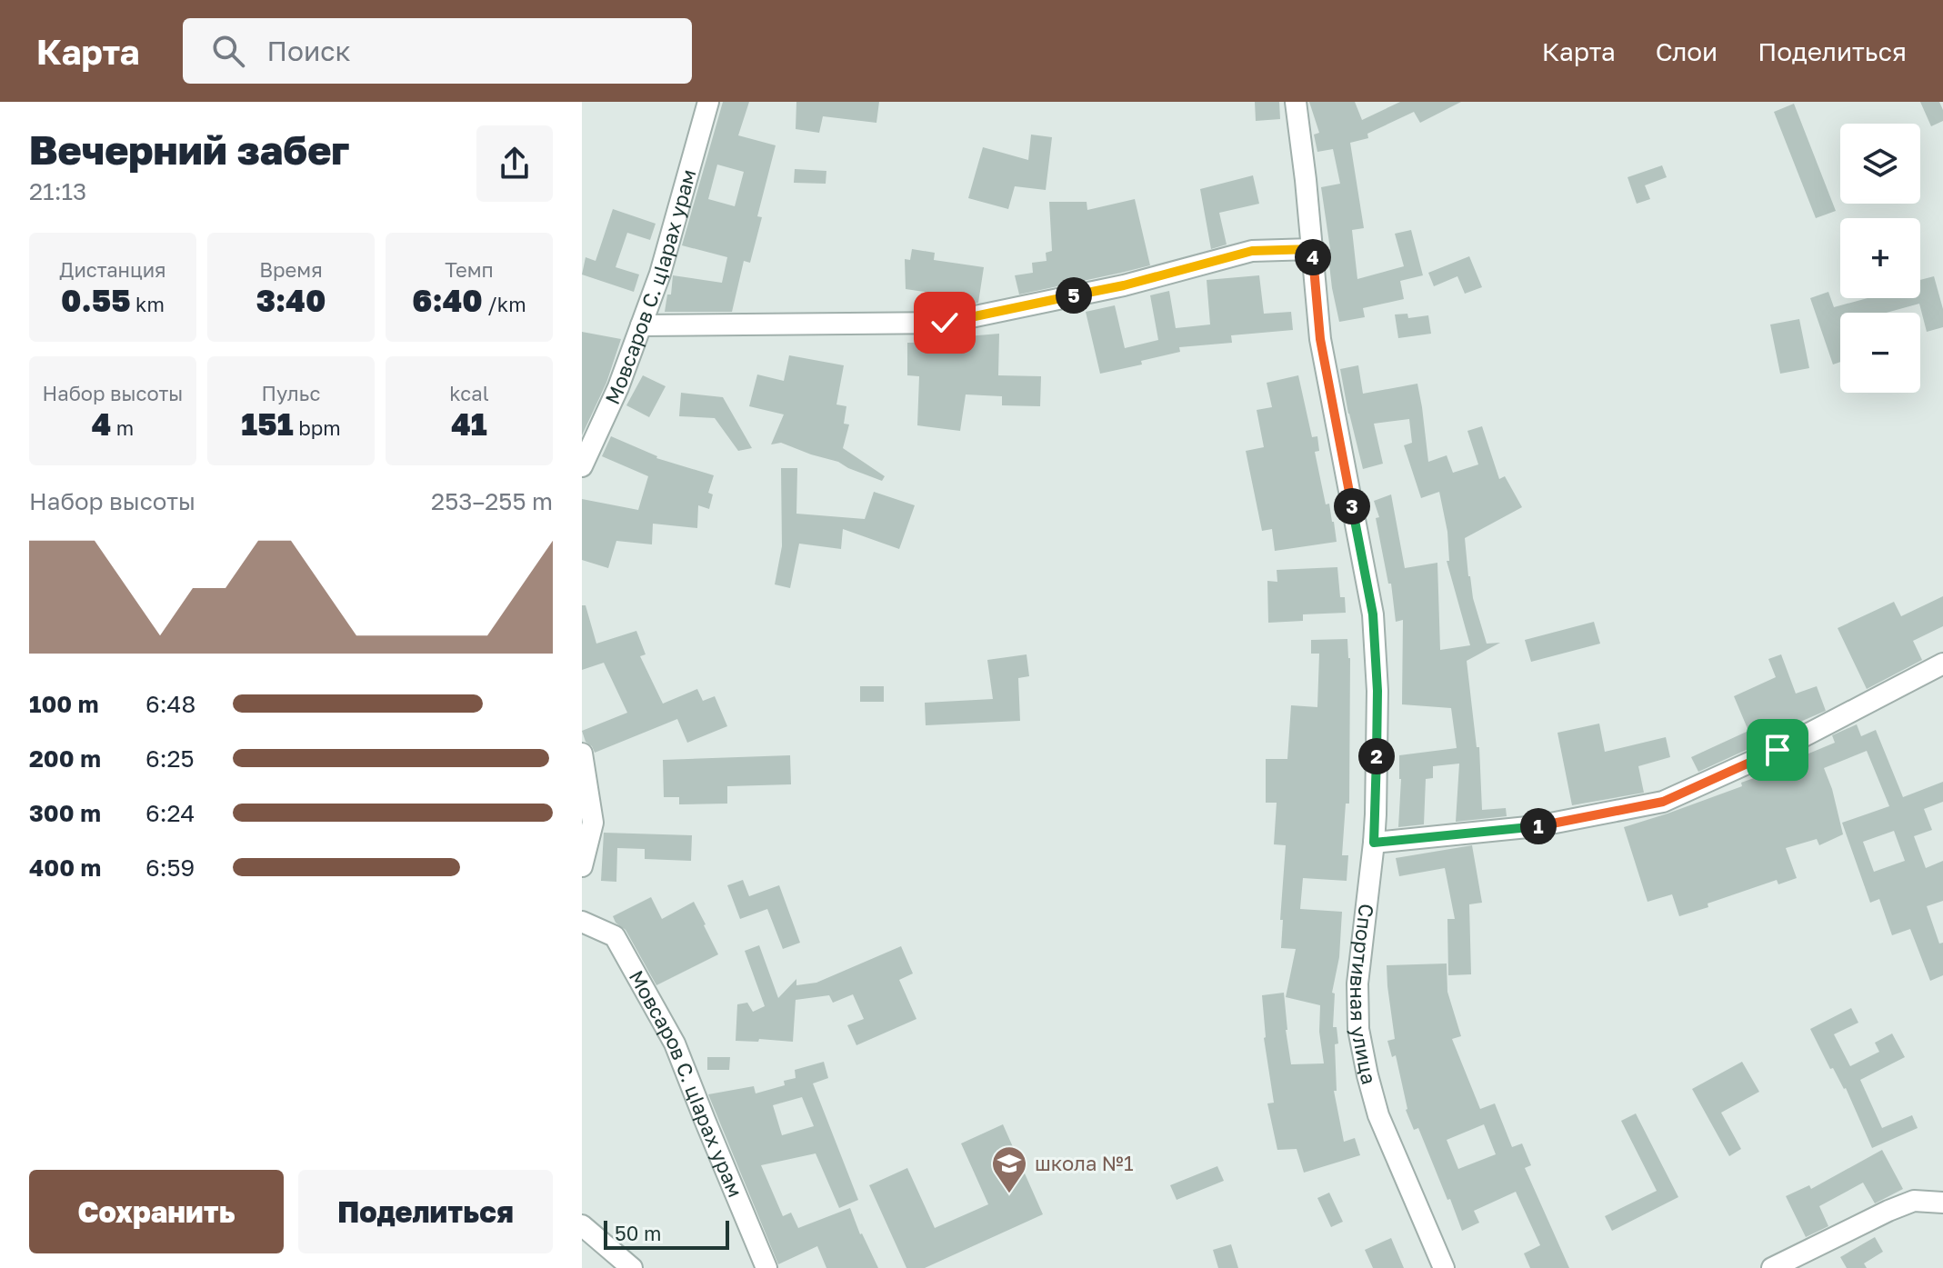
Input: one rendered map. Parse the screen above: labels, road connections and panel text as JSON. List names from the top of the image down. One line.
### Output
{"streets":{"street":["Мовсаров С. цIарах урам","Спортивная улица"]},"places":{"school or university":["школа №1"]},"scale_bar":"50 m","page":{"header":"Карта","search":"Поиск","nav":["Карта","Слои","Поделиться"],"heading":["Вечерний забег","21:13"],"map_buttons":["+","−"],"stats":[["Дистанция","0.55 km"],["Время","3:40"],["Темп","6:40 /km"],["Набор высоты","4 m"],["Пульс","151 bpm"],["kcal","41"]],"pins":["4","5","3","2","1"],"chart":["Набор высоты","253–255 m"],"list":[{"name":"100 m","note":"6:48"},{"name":"200 m","note":"6:25"},{"name":"300 m","note":"6:24"},{"name":"400 m","note":"6:59"}],"buttons":["Сохранить","Поделиться"],"scale":"50 m"}}
